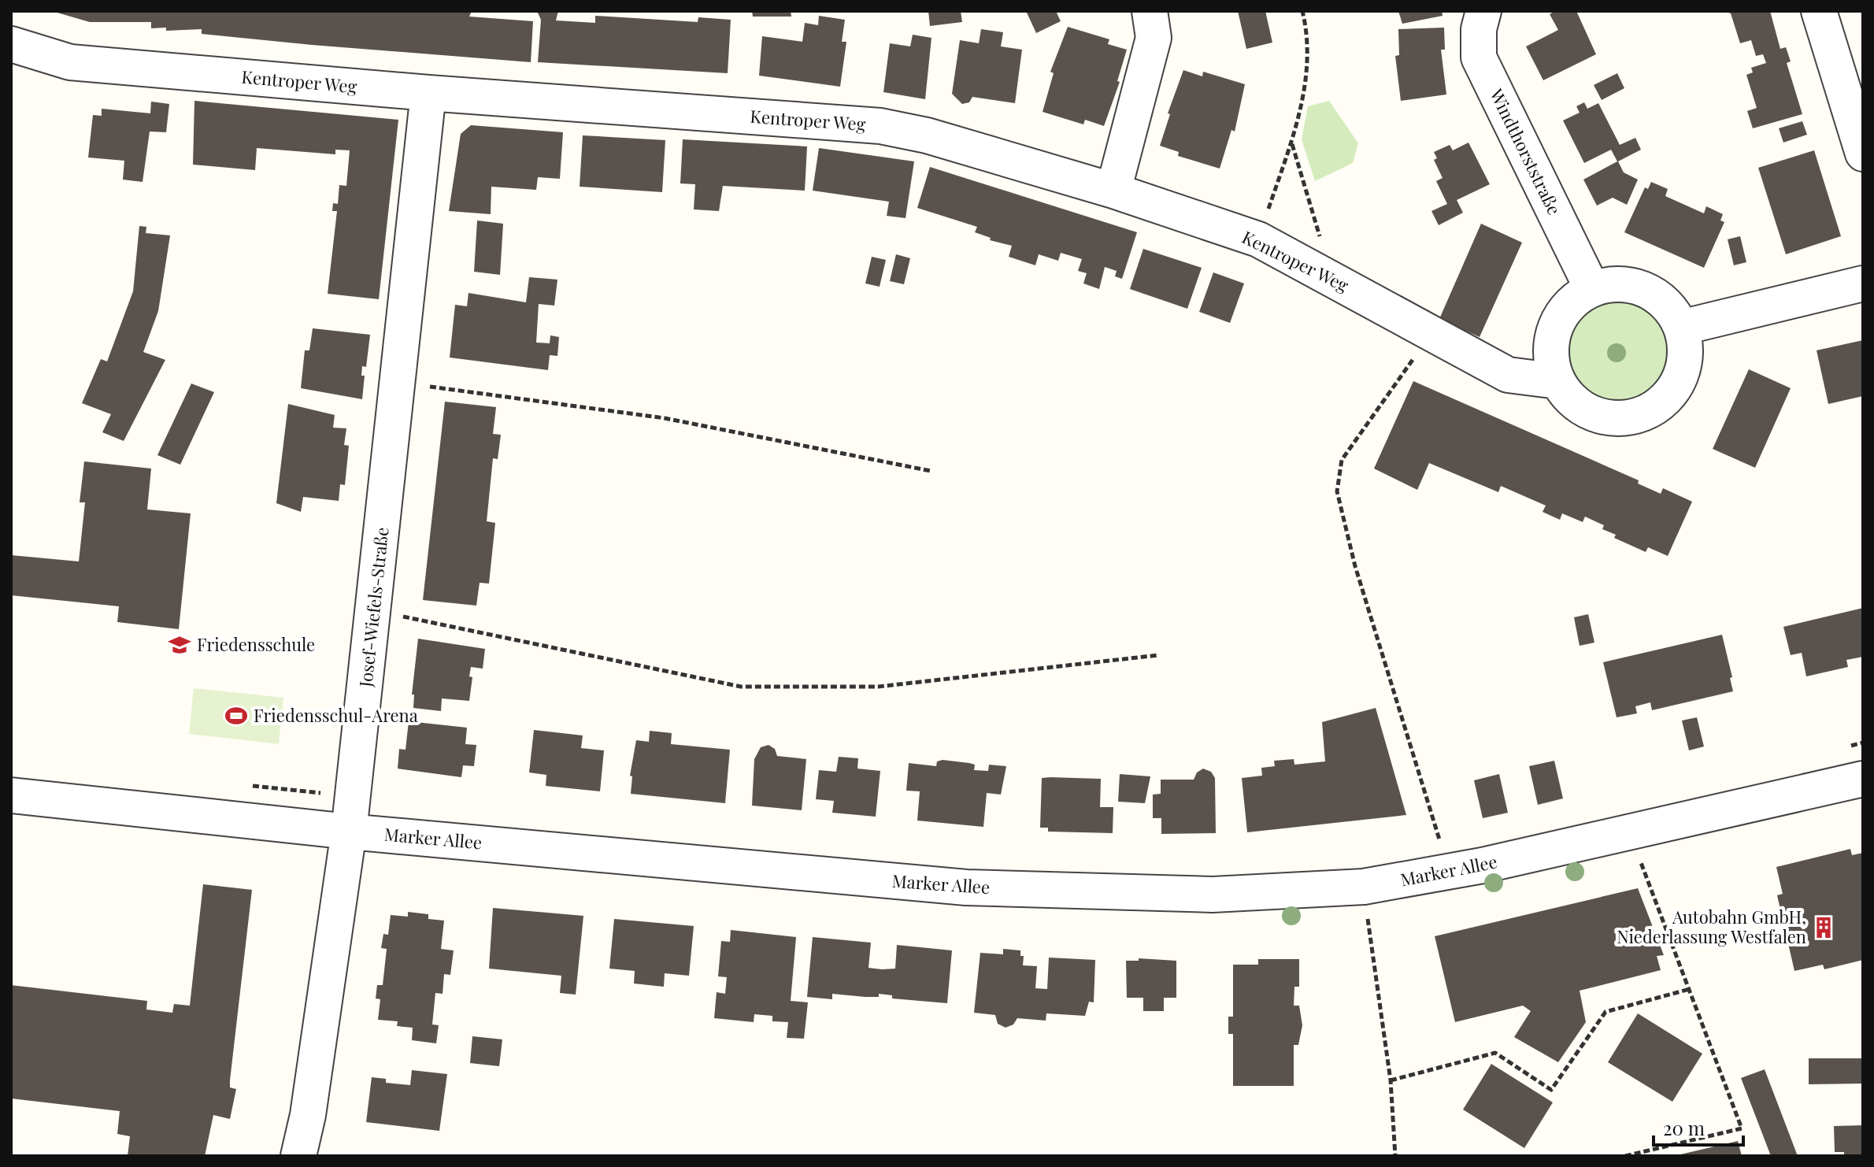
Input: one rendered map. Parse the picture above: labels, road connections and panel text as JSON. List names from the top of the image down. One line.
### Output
{"streets":{"street":["Kentroper Weg","Windthorststraße","Josef-Wiefels-Straße","Marker Allee"]},"crossings":[["Kentroper Weg","Windthorststraße"],["Kentroper Weg","Josef-Wiefels-Straße"],["Josef-Wiefels-Straße","Marker Allee"]],"places":{"school or university":["Friedensschule"],"sports":["Friedensschul-Arena"],"building":["Autobahn GmbH, Niederlassung Westfalen"]},"scale_bar":"20 m"}
